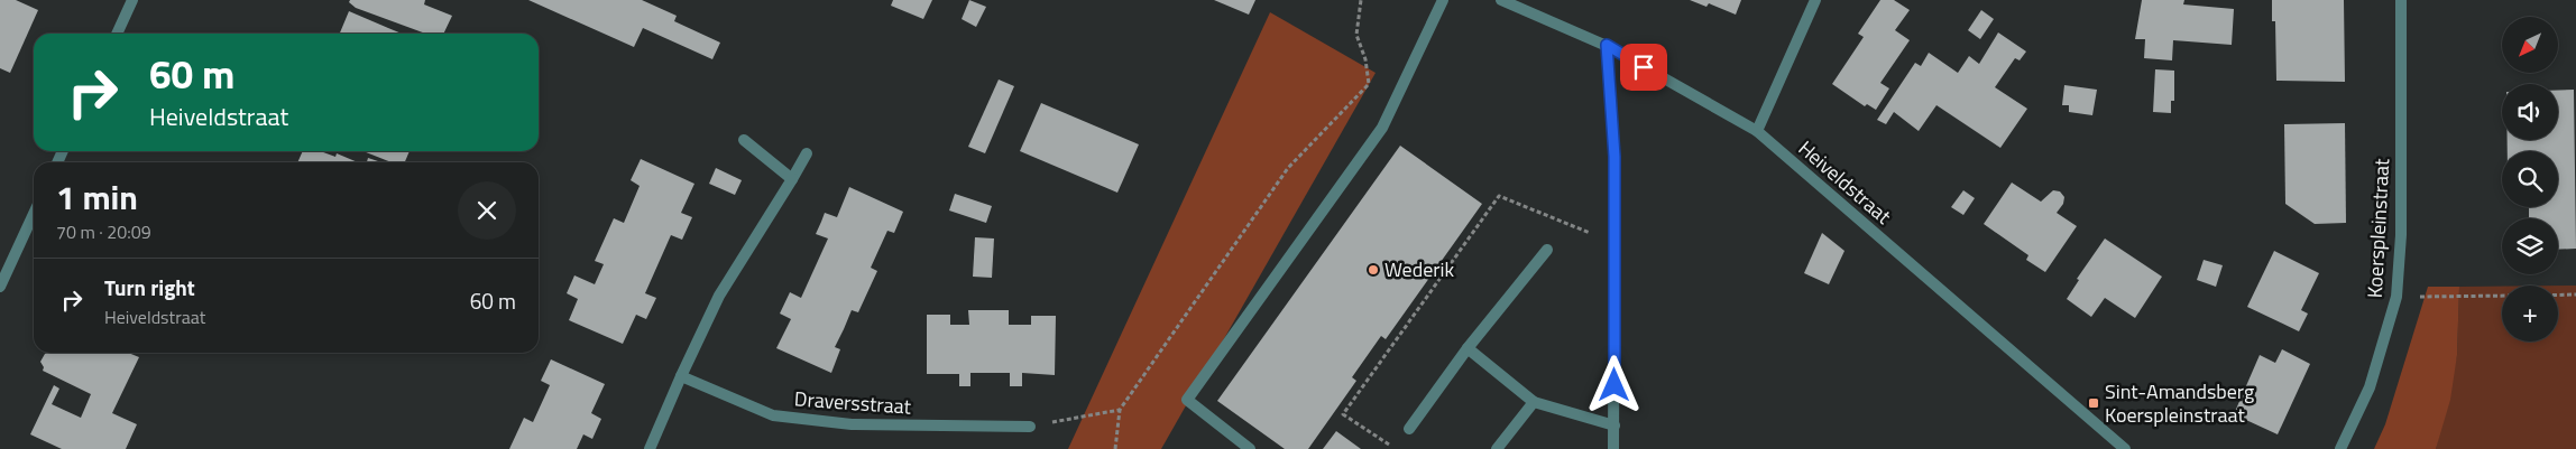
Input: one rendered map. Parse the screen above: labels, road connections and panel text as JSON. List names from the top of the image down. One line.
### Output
{"streets":{"street":["Heiveldstraat","Koerspleinstraat","Draversstraat"]},"places":{"other":["Wederik"],"transit":["Sint-Amandsberg Koerspleinstraat"]},"north":"bottom left","page":{"map_buttons":"+","turn":["60 m","Heiveldstraat"],"heading":["1 min","70 m · 20:09"],"list":[{"name":"Turn right","note":"Heiveldstraat","value":"60 m"}]}}
